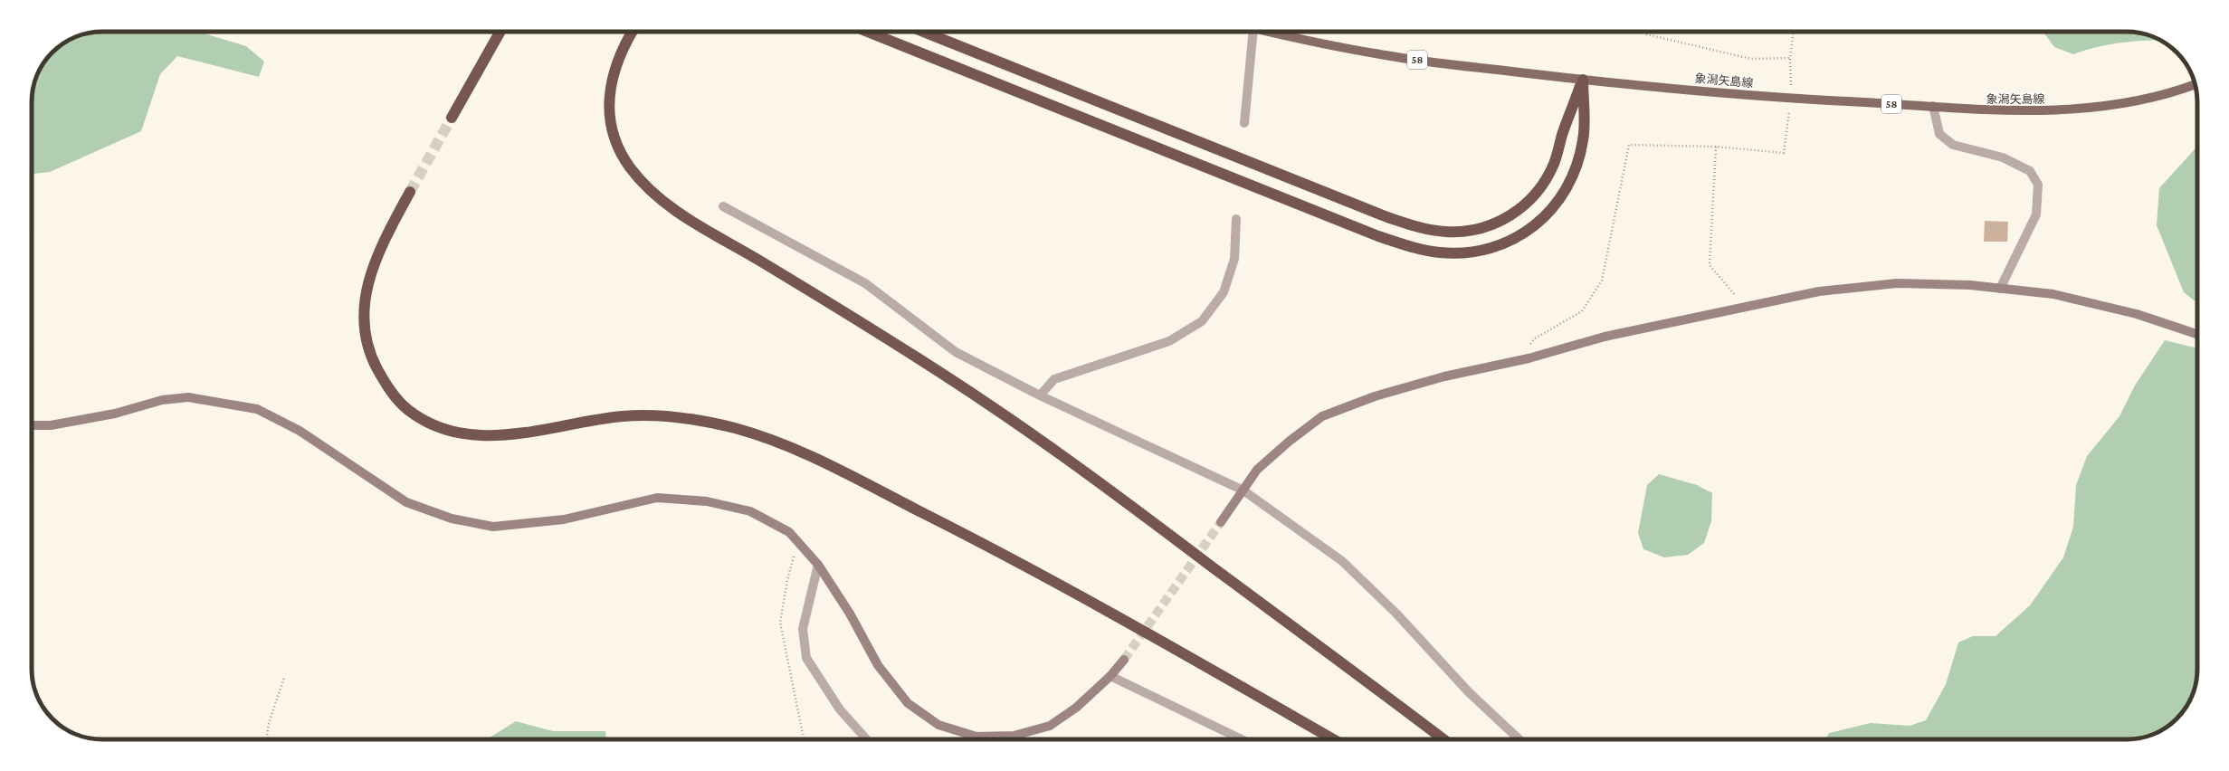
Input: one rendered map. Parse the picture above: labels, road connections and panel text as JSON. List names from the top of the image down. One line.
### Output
{"streets":{"main road":["58","象潟矢島線"]}}
